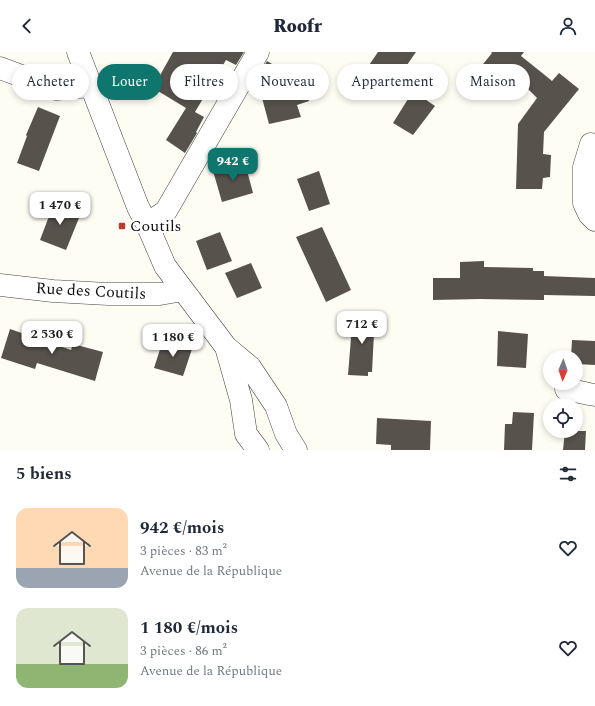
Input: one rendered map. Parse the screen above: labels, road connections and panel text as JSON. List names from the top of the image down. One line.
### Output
{"streets":{"street":["Rue des Coutils"]},"places":{"transit":["Coutils"]},"north":"bottom","page":{"header":"Roofr","chip":["Acheter","Louer","Filtres","Nouveau","Appartement","Maison"],"price":["942 €","1 470 €","712 €","2 530 €","1 180 €"],"heading":"5 biens","list":[{"name":"942 €/mois","note":"3 pièces · 83 m² · Avenue de la République"},{"name":"1 180 €/mois","note":"3 pièces · 86 m² · Avenue de la République"}]}}
